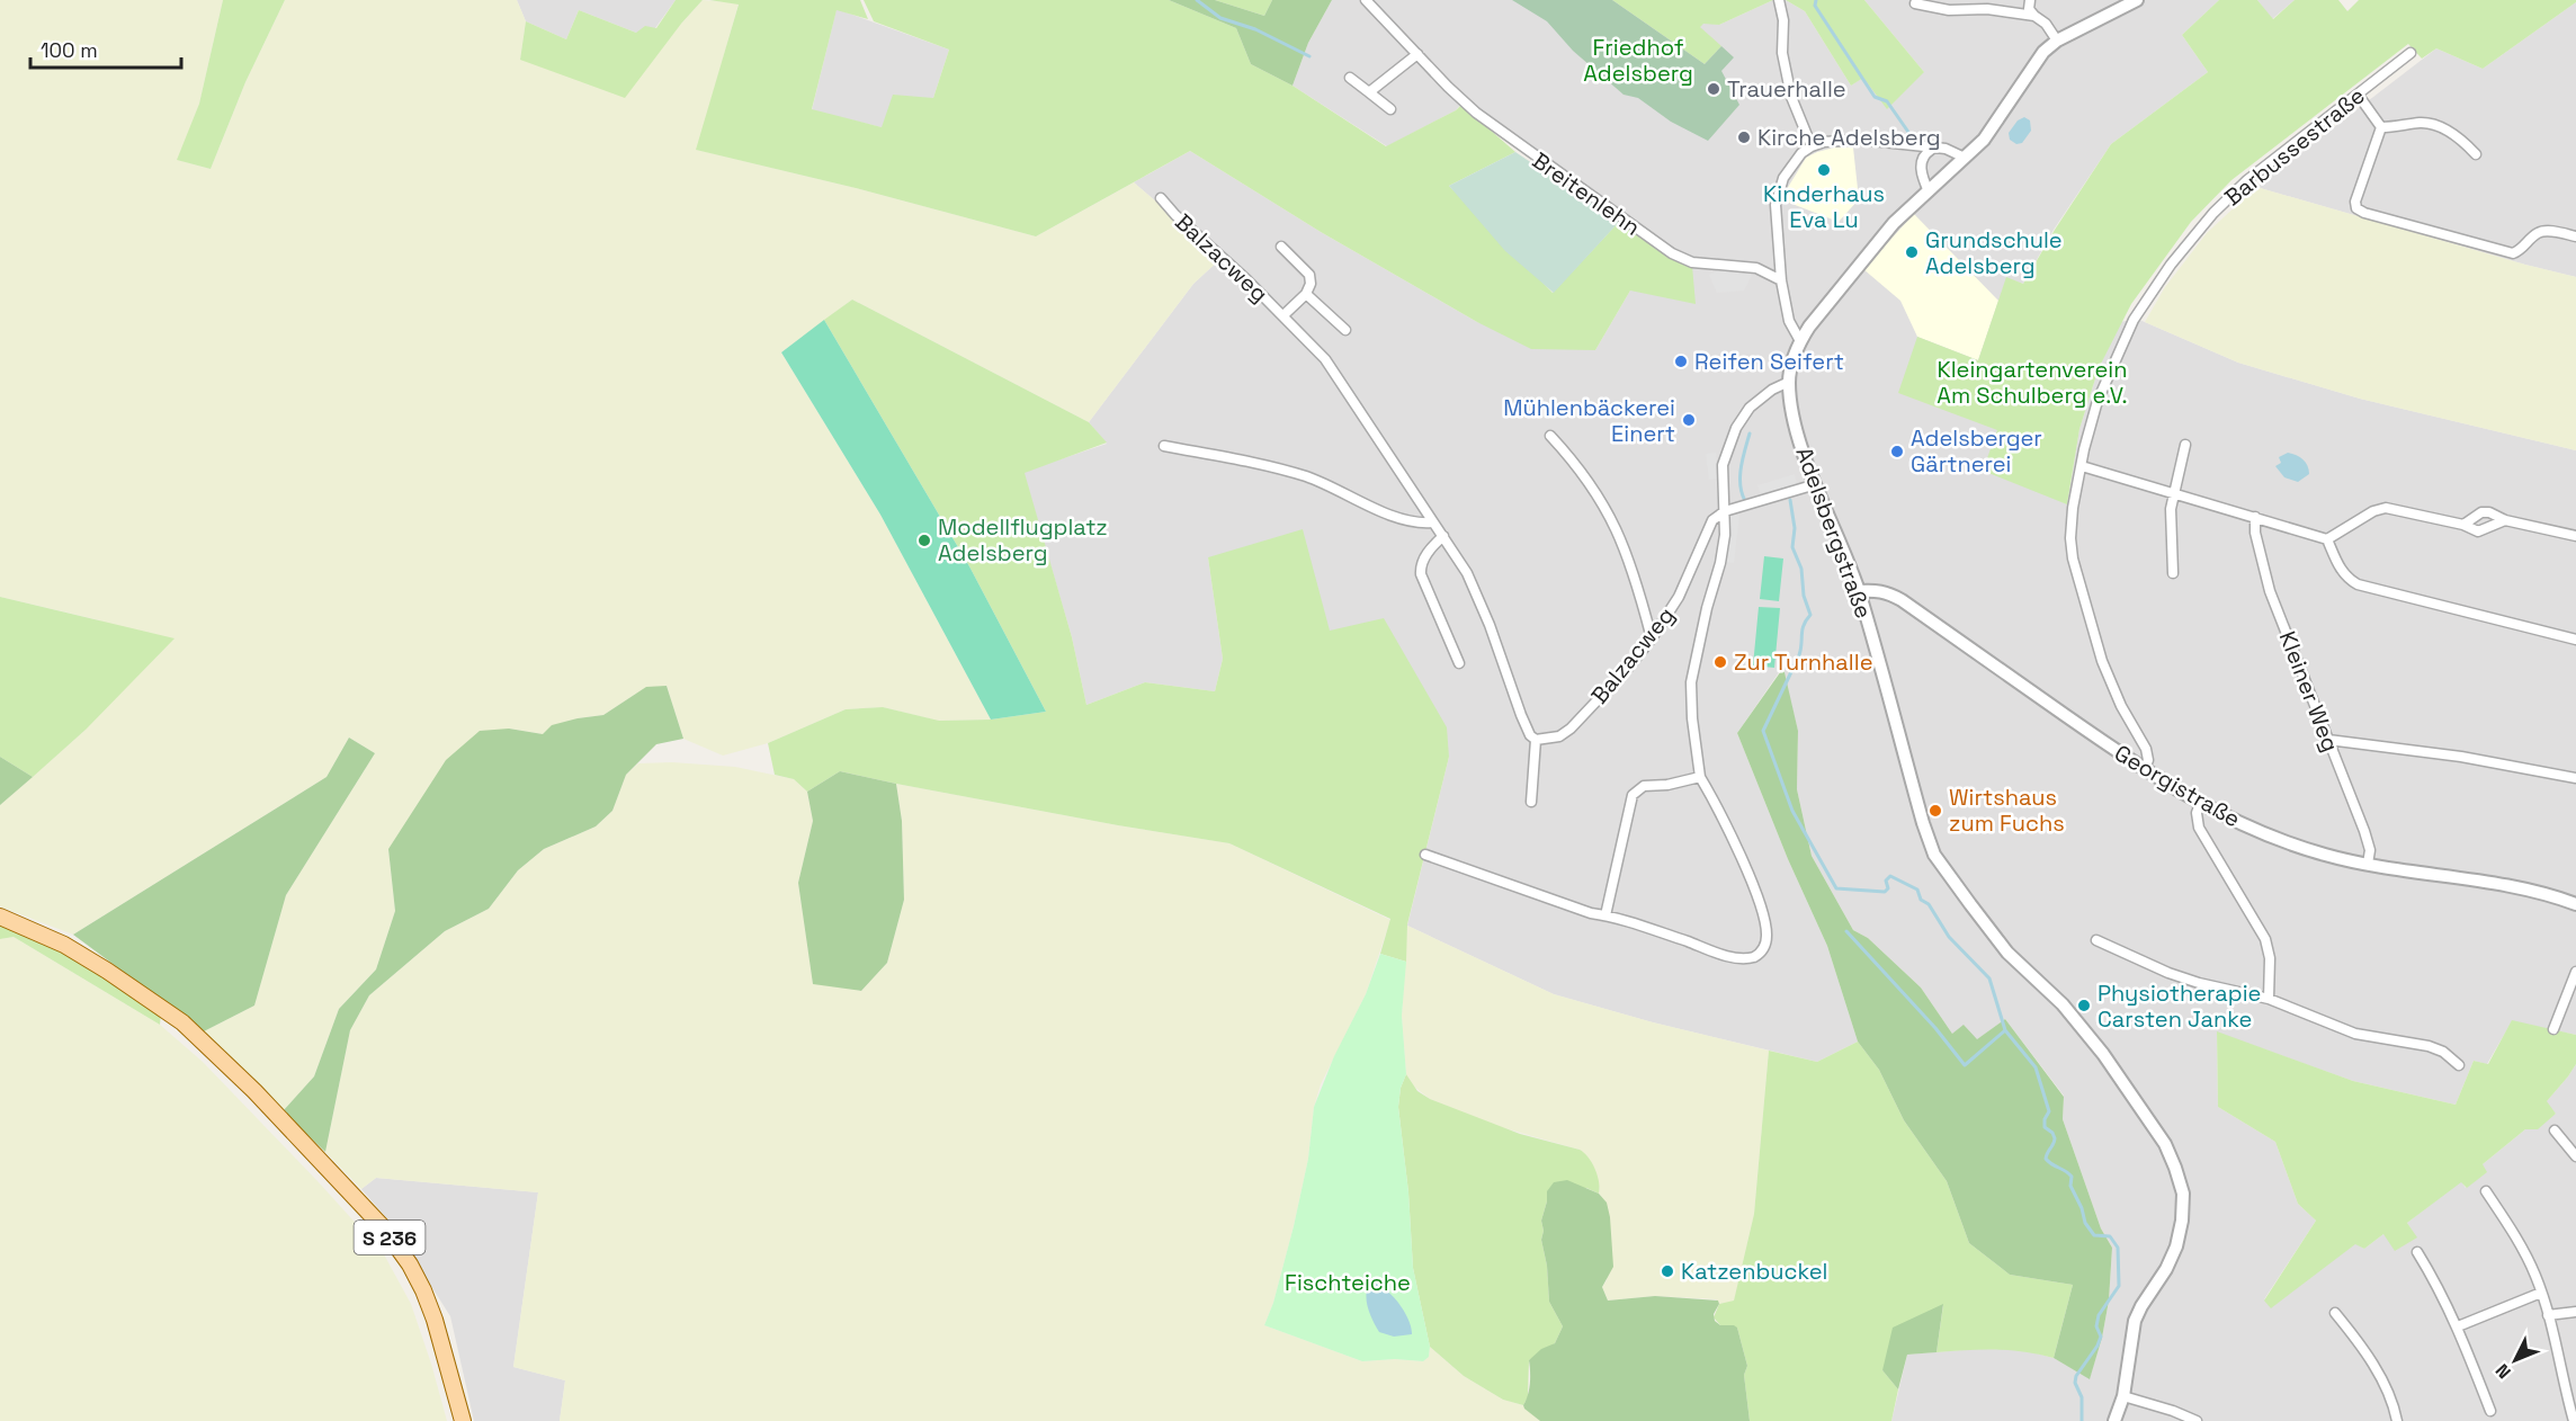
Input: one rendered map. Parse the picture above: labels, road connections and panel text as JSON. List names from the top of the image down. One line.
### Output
{"streets":{"main road":["S 236"],"street":["Barbussestraße","Breitenlehn","Balzacweg","Adelsbergstraße","Kleiner Weg","Georgistraße"]},"crossings":[["Barbussestraße","Georgistraße"],["Adelsbergstraße","Georgistraße"],["Kleiner Weg","Georgistraße"]],"parks":["Friedhof Adelsberg","Kleingartenverein Am Schulberg e.V.","Fischteiche"],"places":["Trauerhalle","Kirche Adelsberg","Kinderhaus Eva Lu","Grundschule Adelsberg","Reifen Seifert","Mühlenbäckerei Einert","Adelsberger Gärtnerei","Modellflugplatz Adelsberg","Zur Turnhalle","Wirtshaus zum Fuchs","Physiotherapie Carsten Janke","Katzenbuckel"],"scale_bar":"100 m","north":"bottom left"}
